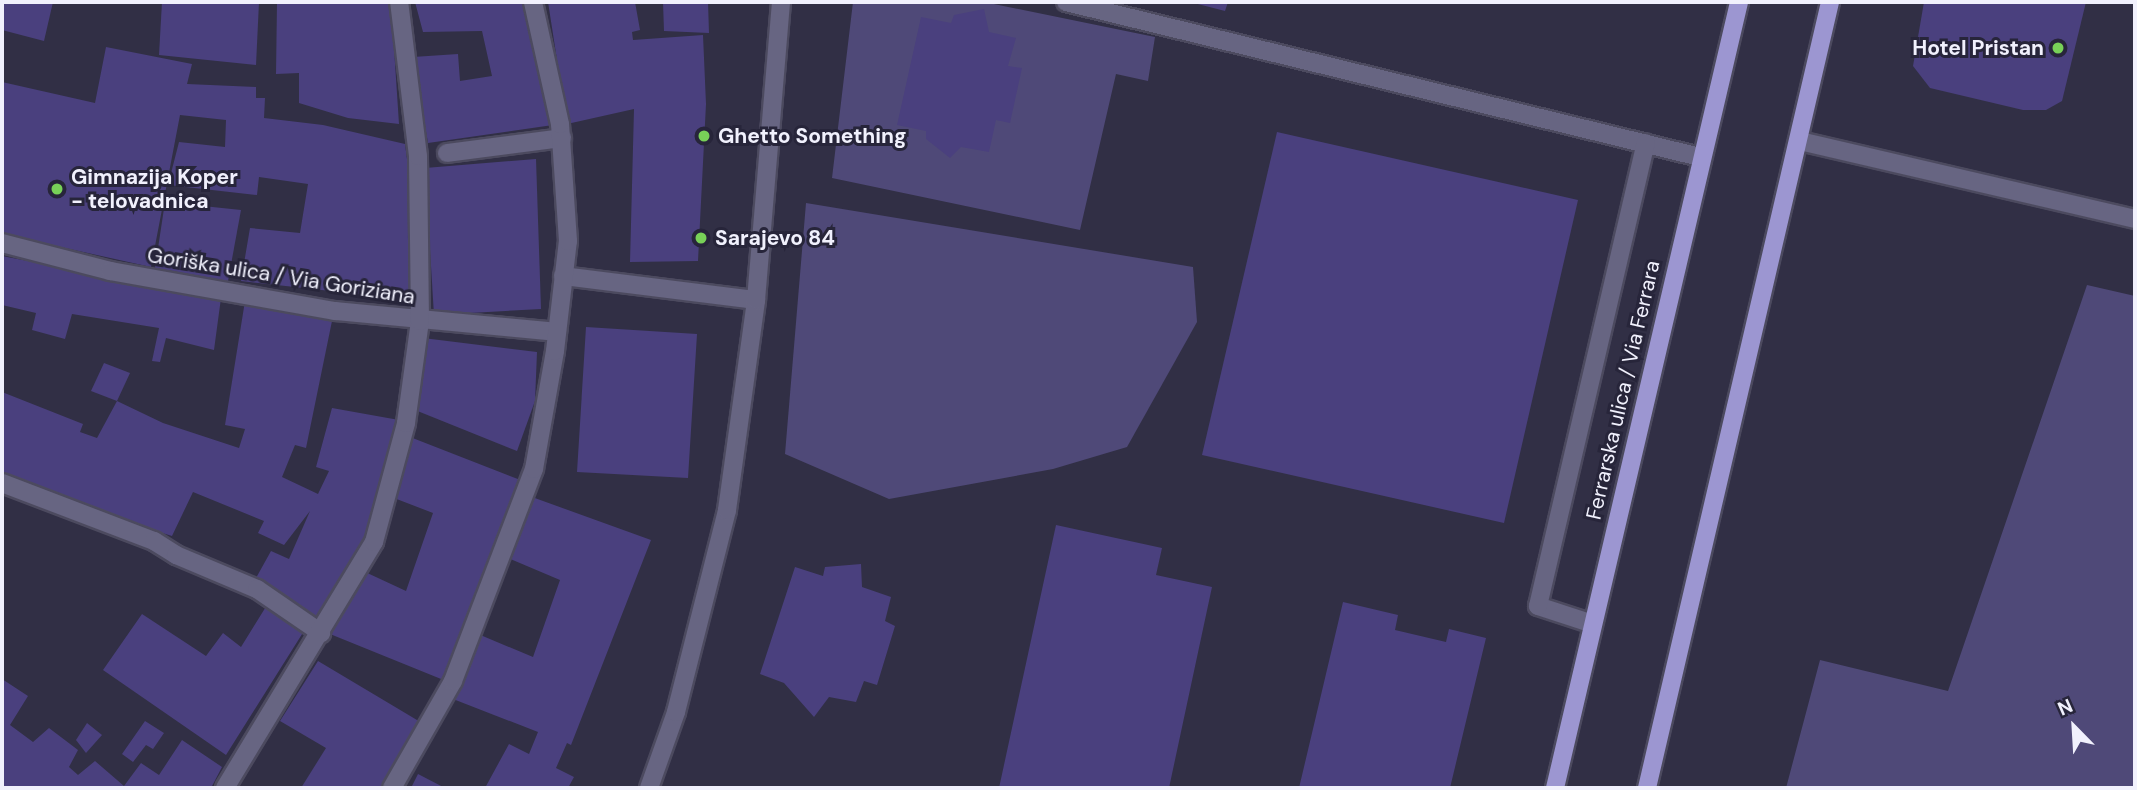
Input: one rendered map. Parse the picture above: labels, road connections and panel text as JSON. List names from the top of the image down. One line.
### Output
{"streets":{"main road":["Ferrarska ulica / Via Ferrara"],"street":["Goriška ulica / Via Goriziana"]},"places":["Hotel Pristan","Ghetto Something","Gimnazija Koper - telovadnica","Sarajevo 84"],"north":"top left"}
